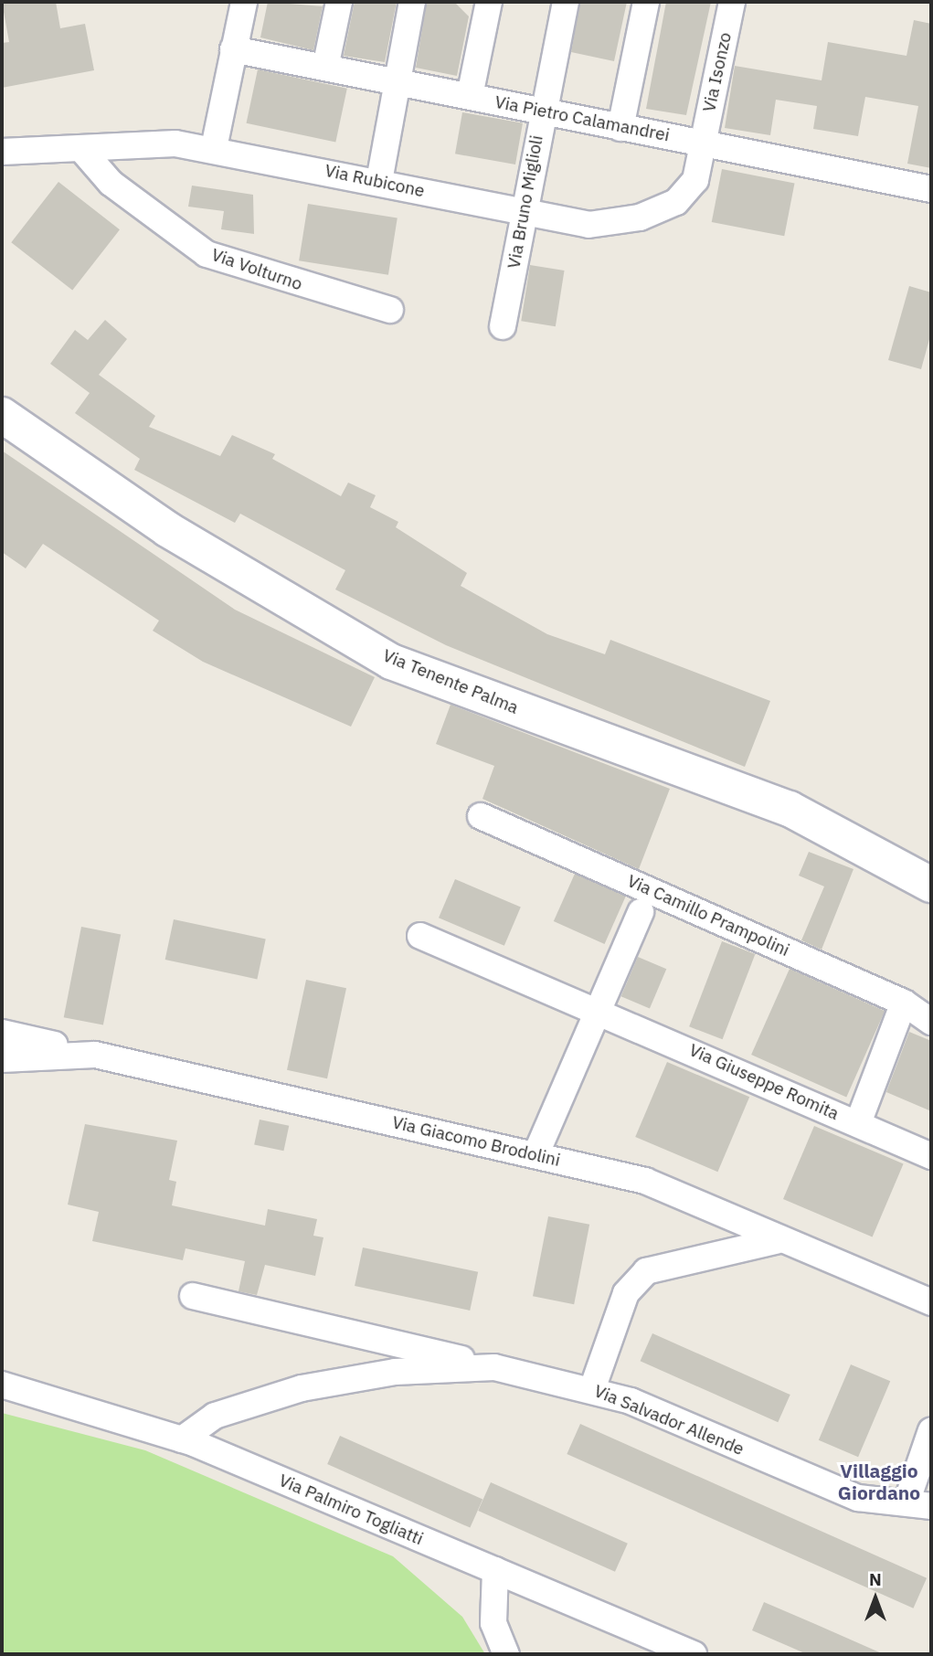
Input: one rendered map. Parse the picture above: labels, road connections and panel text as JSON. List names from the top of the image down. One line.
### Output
{"streets":{"main road":["Via Tenente Palma"],"street":["Via Isonzo","Via Pietro Calamandrei","Via Rubicone","Via Bruno Miglioli","Via Volturno","Via Camillo Prampolini","Via Giuseppe Romita","Via Giacomo Brodolini","Via Salvador Allende","Via Palmiro Togliatti"]},"crossings":[["Via Isonzo","Via Pietro Calamandrei"],["Via Isonzo","Via Rubicone"],["Via Pietro Calamandrei","Via Rubicone"],["Via Pietro Calamandrei","Via Bruno Miglioli"],["Via Rubicone","Via Bruno Miglioli"],["Via Rubicone","Via Volturno"],["Via Salvador Allende","Via Palmiro Togliatti"]],"districts":["Villaggio Giordano"],"north":"top"}
